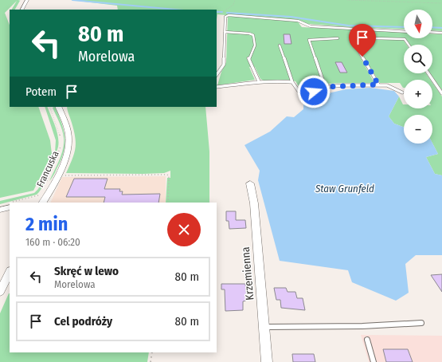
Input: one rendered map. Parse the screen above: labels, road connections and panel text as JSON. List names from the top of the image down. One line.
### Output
{"streets":{"street":["Francuska","Krzemienna"]},"water":["Staw Grunfeld"],"north":"bottom","page":{"map_buttons":["+","−"],"turn":["80 m","Morelowa"],"then":"Potem","heading":["2 min","160 m · 06:20"],"list":[{"name":"Skręć w lewo","note":"Morelowa","value":"80 m"},{"name":"Cel podróży","value":"80 m"}]}}
